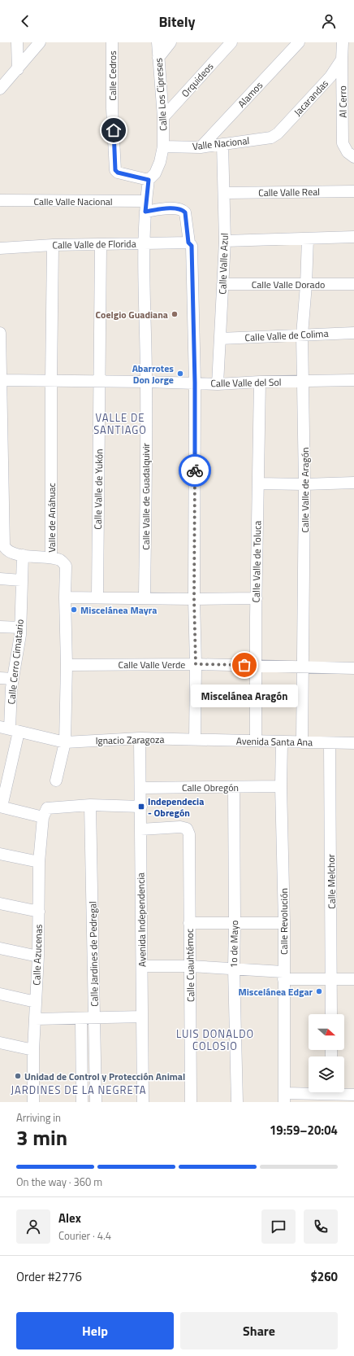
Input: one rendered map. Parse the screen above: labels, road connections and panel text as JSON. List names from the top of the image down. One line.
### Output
{"streets":{"street":["Calle Cedros","Orquideos","Calle Los Cipreses","Alamos","Jacarandas","Al Cerro","Valle Nacional","Calle Valle Real","Calle Valle Nacional","Calle Valle de Florida","Calle Valle Azul","Calle Valle Dorado","Calle Valle de Colima","Calle Valle del Sol","Calle Valle de Yukón","Calle Valle de Aragón","Calle Valle de Guadalquivir","Valle de Anáhuac","Calle Valle de Toluca","Calle Cerro Cimatario","Calle Valle Verde","Ignacio Zaragoza","Avenida Santa Ana","Calle Obregón","Calle Melchor","Avenida Independencia","Calle Revolución","1o de Mayo","Calle Jardines de Pedregal","Calle Azucenas","Calle Cuauhtémoc"]},"crossings":[["Calle Cedros","Calle Los Cipreses"],["Calle Cedros","Calle Valle de Guadalquivir"],["Orquideos","Calle Los Cipreses"],["Calle Los Cipreses","Valle Nacional"],["Calle Los Cipreses","Calle Valle de Guadalquivir"],["Alamos","Valle Nacional"],["Jacarandas","Al Cerro"],["Jacarandas","Valle Nacional"],["Valle Nacional","Calle Valle Azul"],["Calle Valle Real","Calle Valle Azul"],["Calle Valle Nacional","Calle Valle de Florida"],["Calle Valle Nacional","Calle Valle del Sol"],["Calle Valle Nacional","Calle Valle de Guadalquivir"],["Calle Valle Nacional","Calle Valle Verde"],["Calle Valle Nacional","Ignacio Zaragoza"],["Calle Valle Nacional","Avenida Santa Ana"],["Calle Valle de Florida","Calle Valle de Yukón"],["Calle Valle de Florida","Calle Valle de Guadalquivir"],["Calle Valle de Florida","Valle de Anáhuac"],["Calle Valle Azul","Calle Valle Dorado"],["Calle Valle Azul","Calle Valle de Colima"],["Calle Valle Azul","Calle Valle del Sol"],["Calle Valle Dorado","Calle Valle de Aragón"],["Calle Valle de Colima","Calle Valle de Aragón"],["Calle Valle del Sol","Calle Valle de Yukón"],["Calle Valle del Sol","Calle Valle de Aragón"],["Calle Valle del Sol","Calle Valle de Guadalquivir"],["Calle Valle del Sol","Valle de Anáhuac"],["Calle Valle del Sol","Calle Valle de Toluca"],["Calle Valle de Aragón","Calle Valle Verde"],["Calle Valle de Aragón","Avenida Santa Ana"],["Valle de Anáhuac","Calle Valle Verde"],["Valle de Anáhuac","Ignacio Zaragoza"],["Calle Valle de Toluca","Calle Valle Verde"],["Calle Valle de Toluca","Avenida Santa Ana"],["Calle Cerro Cimatario","Ignacio Zaragoza"],["Ignacio Zaragoza","Avenida Santa Ana"],["Ignacio Zaragoza","Avenida Independencia"],["Avenida Santa Ana","Calle Melchor"],["Avenida Santa Ana","Calle Revolución"],["Calle Obregón","Avenida Independencia"],["Calle Obregón","Calle Revolución"],["Calle Obregón","1o de Mayo"],["Avenida Independencia","Calle Cuauhtémoc"]],"districts":["VALLE DE SANTIAGO","LUIS DONALDO COLOSIO","JARDINES DE LA NEGRETA"],"places":{"other":["Coelgio Guadiana","Abarrotes Don Jorge","Miscelánea Mayra","Miscelánea Aragón","Miscelánea Edgar","Unidad de Control y Protección Animal"],"transit":["Independecia - Obregón"]},"north":"right","page":{"header":"Bitely","bubble":"Miscelánea Aragón","heading":["3 min","Arriving in","19:59–20:04"],"panel":["Alex","Courier · 4.4","Order #2776","$260"],"bar":"On the way · 360 m","buttons":["Help","Share"]}}
